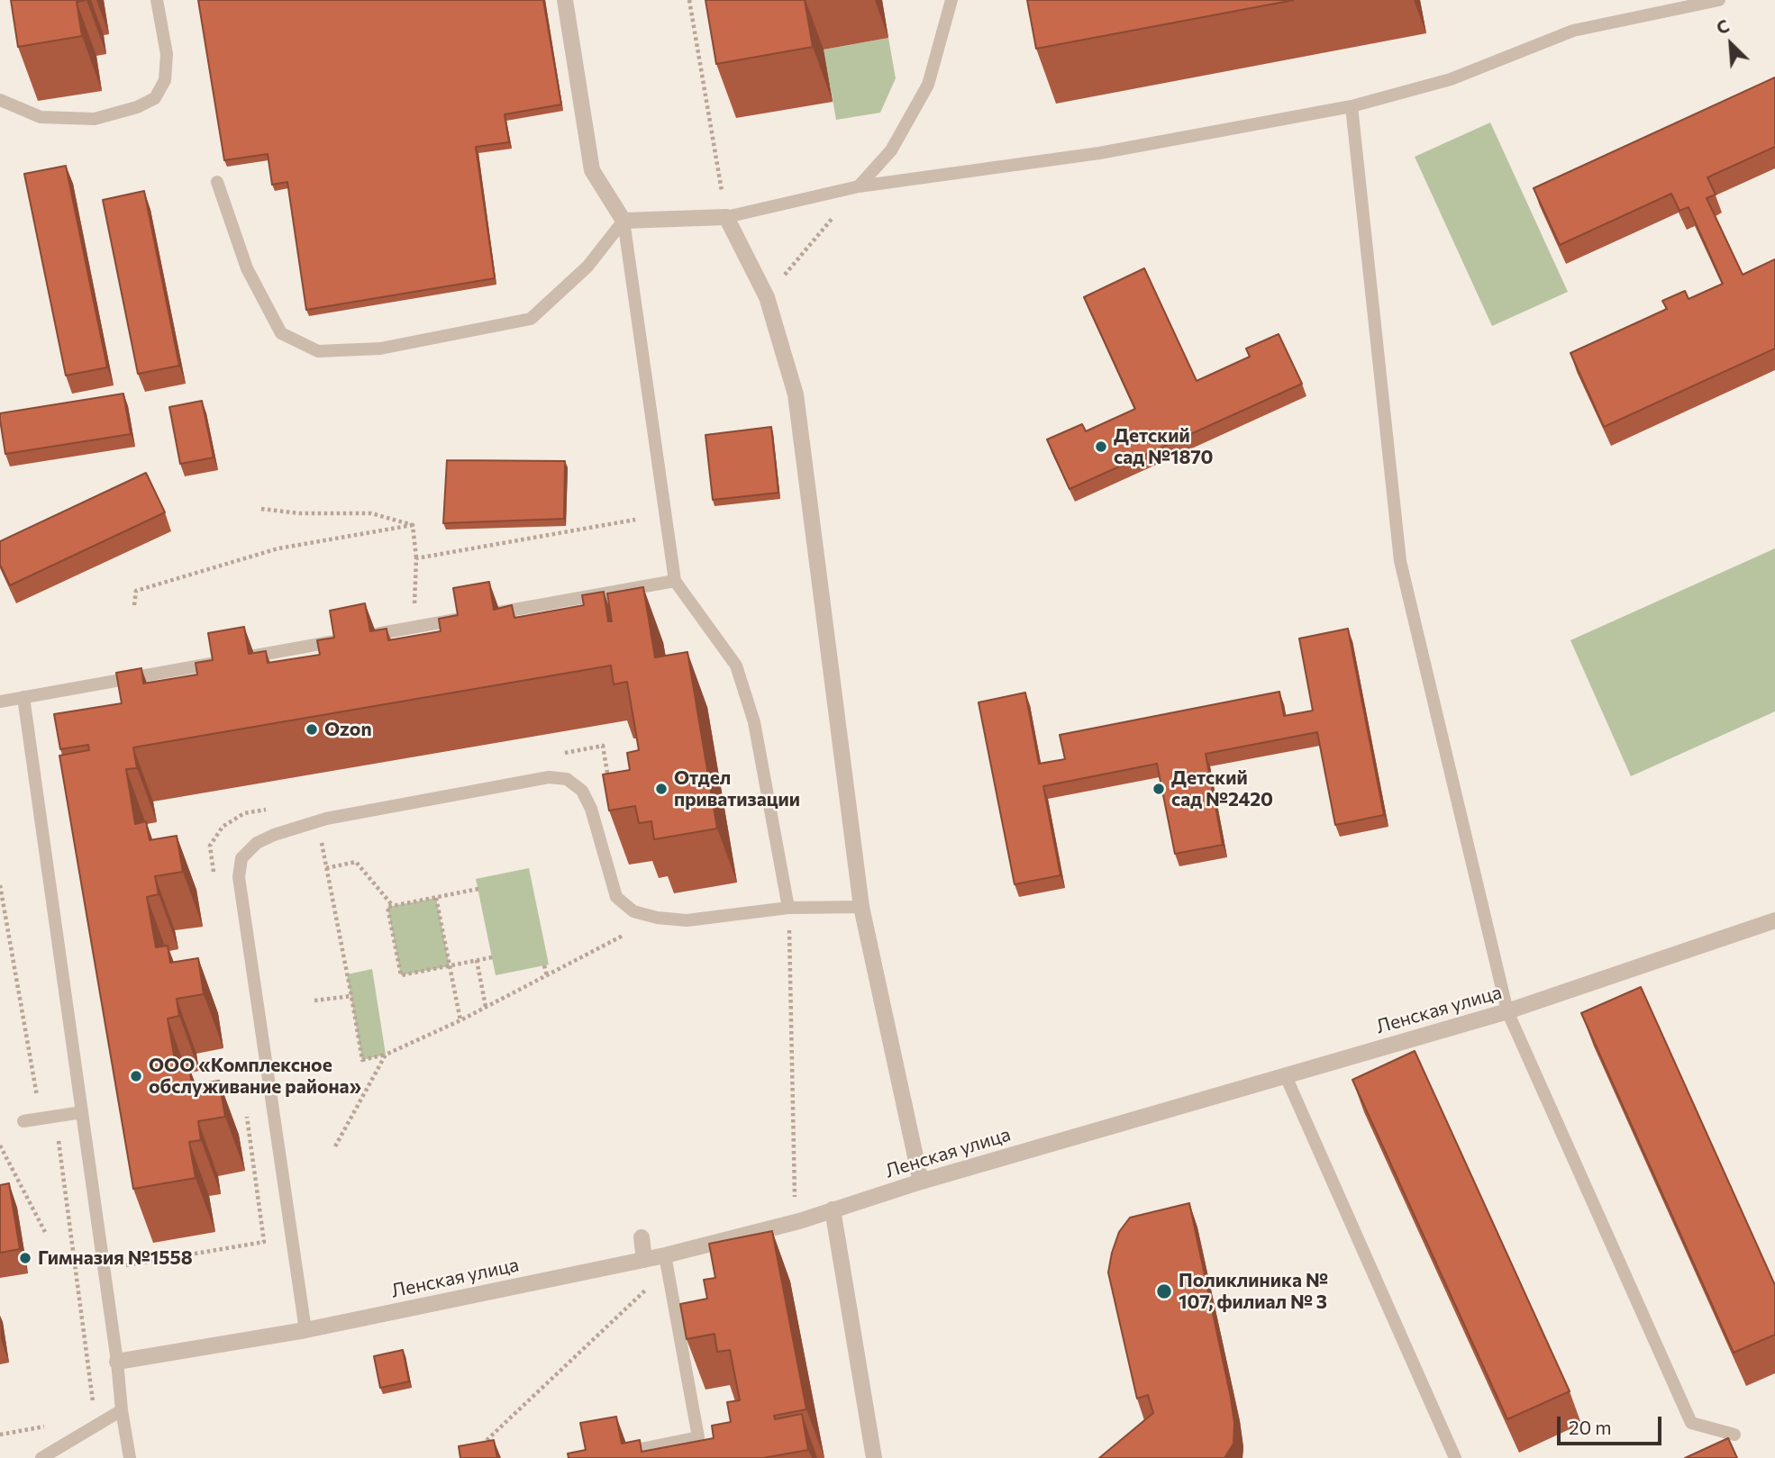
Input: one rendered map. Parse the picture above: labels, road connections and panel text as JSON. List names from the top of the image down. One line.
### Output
{"streets":{"street":["Ленская улица"]},"places":["Детский сад №1870","Ozon","Отдел приватизации","Детский сад №2420","ООО «Комплексное обслуживание района»","Гимназия №1558","Поликлиника № 107, филиал № 3"],"scale_bar":"20 m","north":"top left"}
